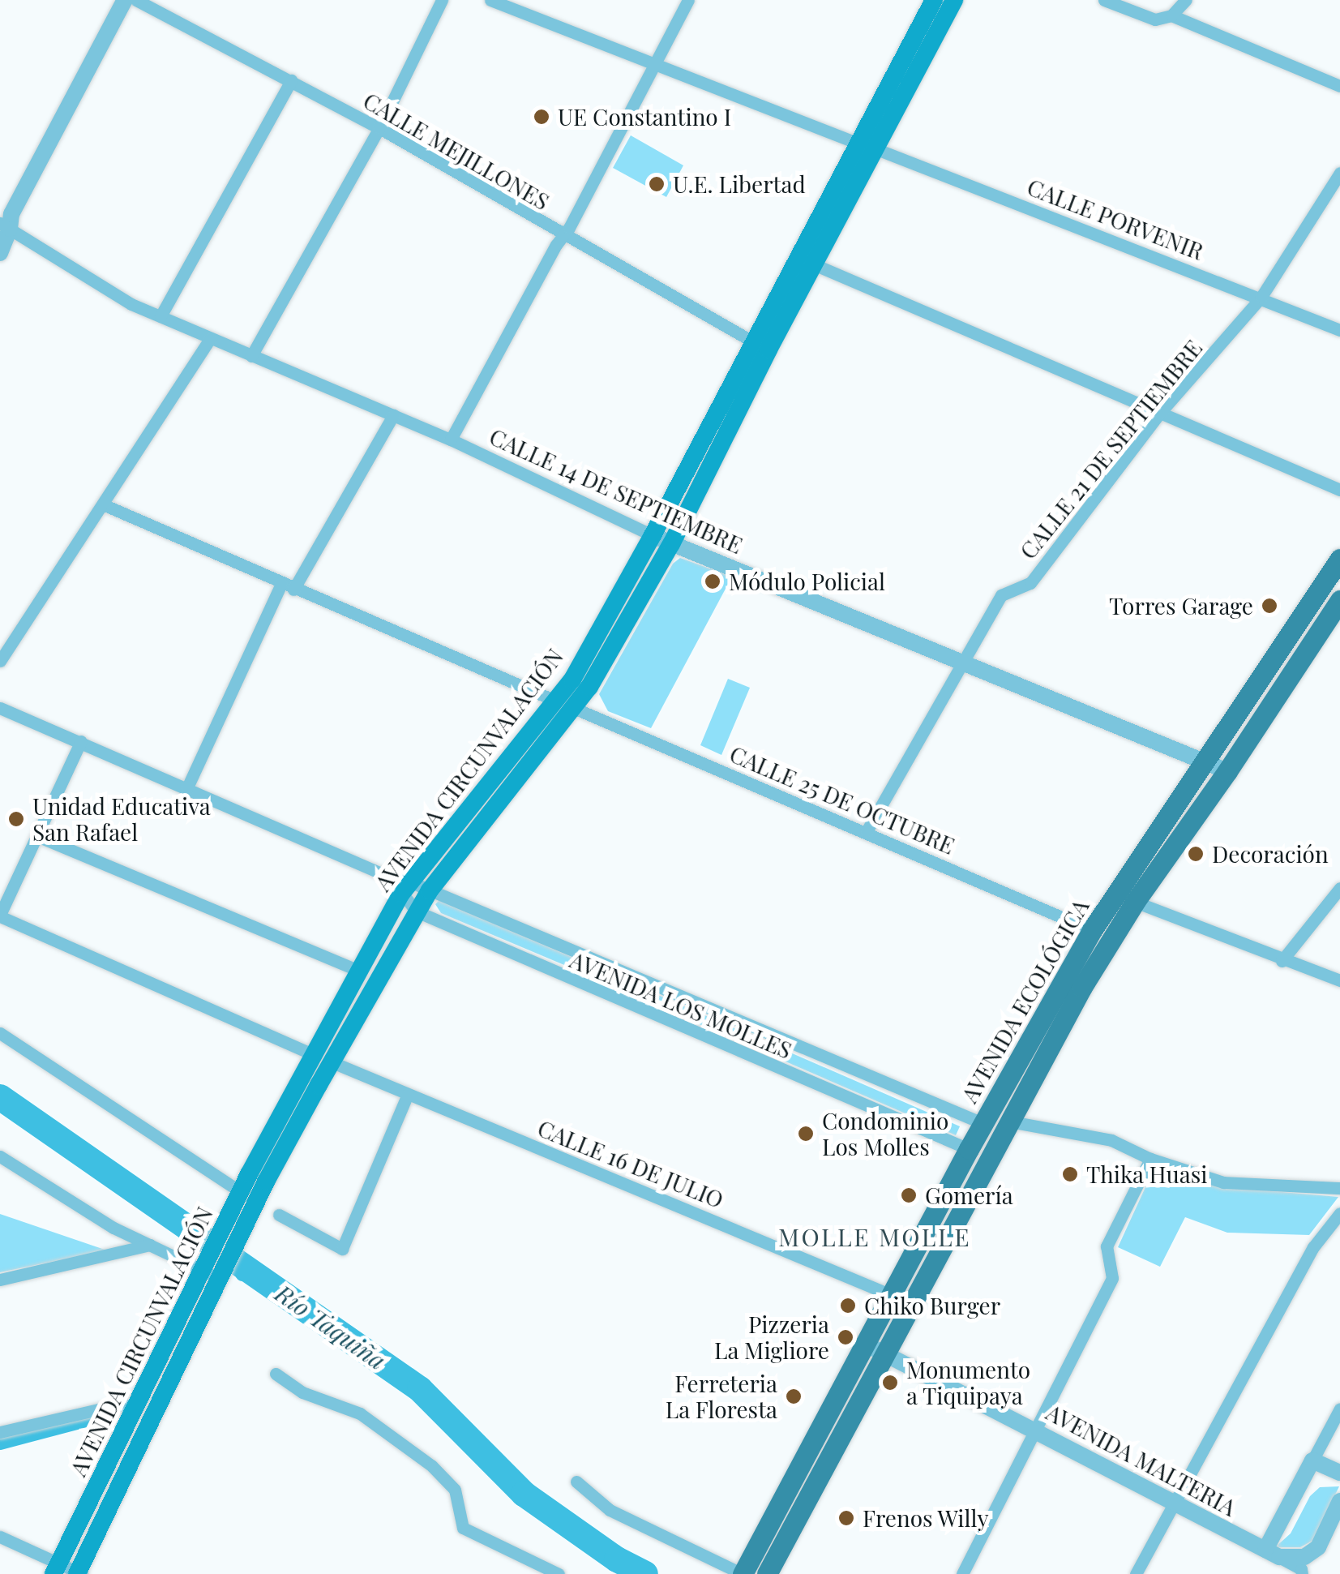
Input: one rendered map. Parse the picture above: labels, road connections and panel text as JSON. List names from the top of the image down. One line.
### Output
{"streets":{"main road":["AVENIDA CIRCUNVALACIÓN","AVENIDA ECOLÓGICA"],"street":["CALLE MEJILLONES","CALLE PORVENIR","CALLE 21 DE SEPTIEMBRE","CALLE 14 DE SEPTIEMBRE","CALLE 25 DE OCTUBRE","AVENIDA LOS MOLLES","CALLE 16 DE JULIO","AVENIDA MALTERIA"]},"crossings":[["CALLE MEJILLONES","AVENIDA CIRCUNVALACIÓN"],["CALLE PORVENIR","CALLE 21 DE SEPTIEMBRE"],["CALLE PORVENIR","AVENIDA CIRCUNVALACIÓN"],["CALLE 21 DE SEPTIEMBRE","CALLE 14 DE SEPTIEMBRE"],["CALLE 21 DE SEPTIEMBRE","CALLE 25 DE OCTUBRE"],["CALLE 14 DE SEPTIEMBRE","AVENIDA CIRCUNVALACIÓN"],["CALLE 14 DE SEPTIEMBRE","AVENIDA ECOLÓGICA"],["AVENIDA CIRCUNVALACIÓN","CALLE 25 DE OCTUBRE"],["AVENIDA CIRCUNVALACIÓN","AVENIDA LOS MOLLES"],["AVENIDA CIRCUNVALACIÓN","CALLE 16 DE JULIO"],["CALLE 25 DE OCTUBRE","AVENIDA ECOLÓGICA"],["AVENIDA ECOLÓGICA","AVENIDA LOS MOLLES"],["AVENIDA ECOLÓGICA","CALLE 16 DE JULIO"],["AVENIDA ECOLÓGICA","AVENIDA MALTERIA"]],"districts":["MOLLE MOLLE"],"water":["Río Taquiña"],"places":["UE Constantino I","U.E. Libertad","Módulo Policial","Torres Garage","Unidad Educativa San Rafael","Decoración","Condominio Los Molles","Thika Huasi","Gomería","Chiko Burger","Pizzeria La Migliore","Monumento a Tiquipaya","Ferreteria La Floresta","Frenos Willy"]}
